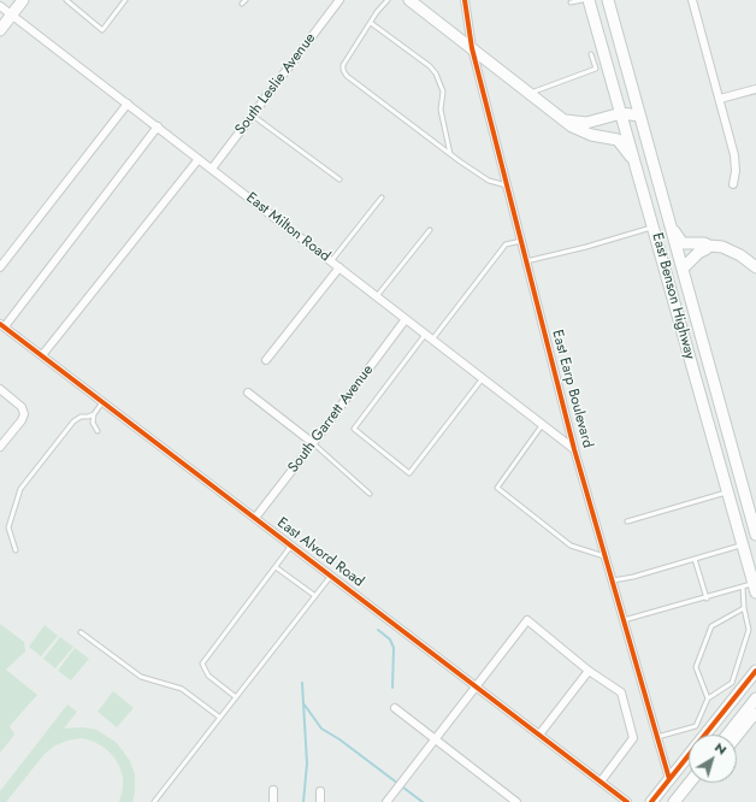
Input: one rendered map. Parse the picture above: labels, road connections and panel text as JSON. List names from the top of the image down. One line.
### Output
{"streets":{"main road":["East Benson Highway"],"street":["South Leslie Avenue","East Milton Road","East Earp Boulevard","South Garrett Avenue","East Alvord Road"]},"crossings":[["South Leslie Avenue","East Milton Road"],["East Milton Road","East Earp Boulevard"],["East Milton Road","South Garrett Avenue"],["South Garrett Avenue","East Alvord Road"]],"north":"top right"}
